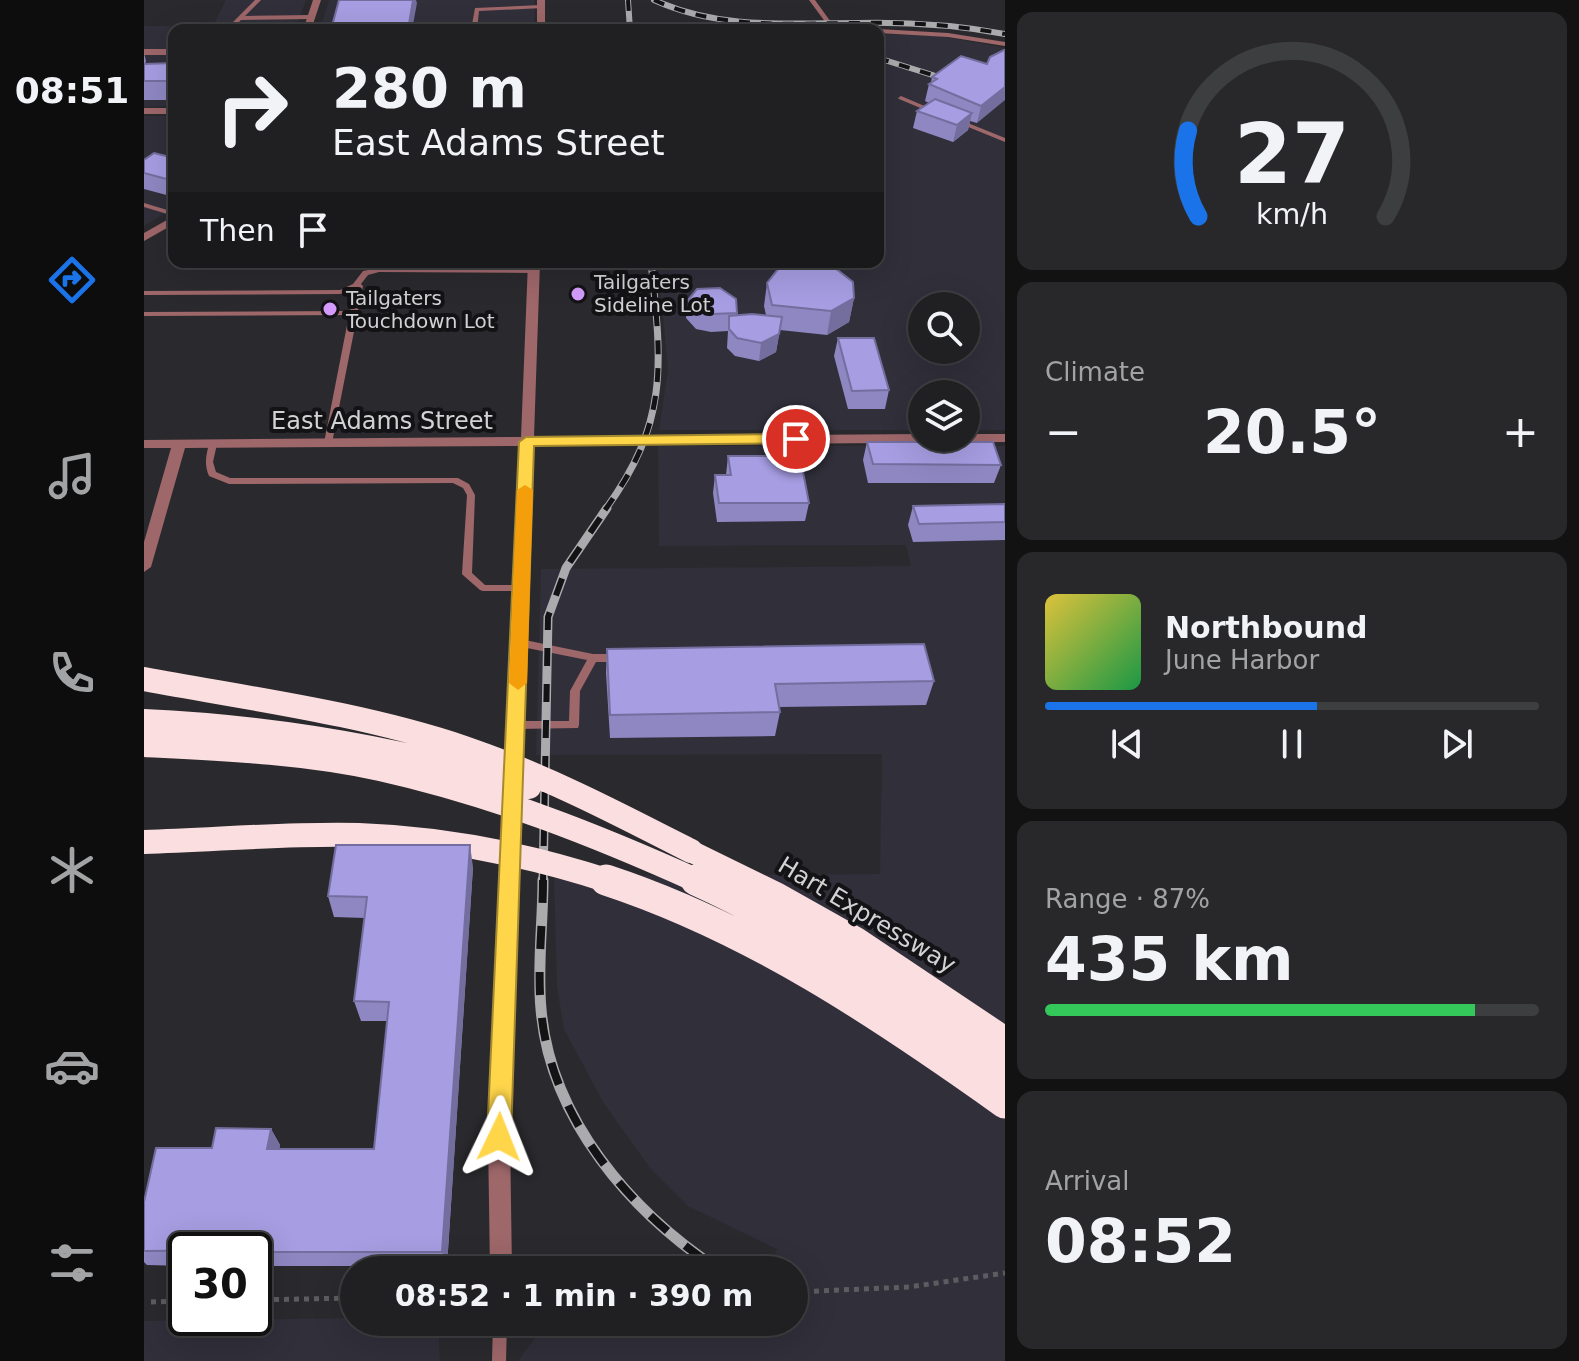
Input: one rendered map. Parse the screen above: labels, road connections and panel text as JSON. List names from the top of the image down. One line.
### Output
{"streets":{"highway":["Hart Expressway"],"street":["East Adams Street"]},"places":["Tailgaters Sideline Lot","Tailgaters Touchdown Lot"],"page":{"tabs":"08:51","turn":["280 m","East Adams Street"],"then":"Then","tile":["Climate",["Range · 87%","435 km"],["Arrival","08:52"]],"heat":["−","20.5°","+"],"song":["Northbound","June Harbor"],"limit":"30","trip":"08:52 · 1 min · 390 m","gauge":["27","km/h"]}}
